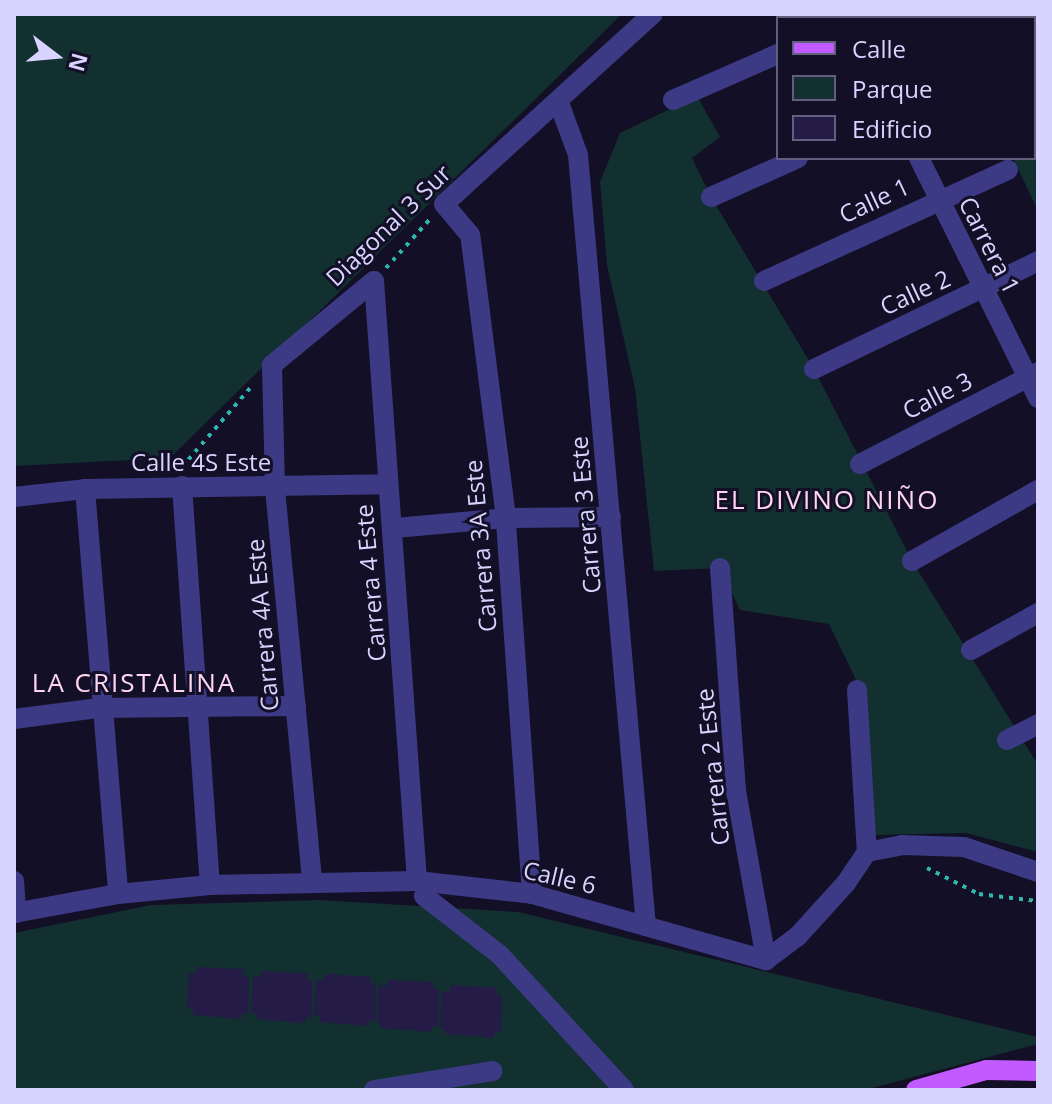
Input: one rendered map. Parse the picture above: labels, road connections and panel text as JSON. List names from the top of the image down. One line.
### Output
{"streets":{"street":["Calle 1","Diagonal 3 Sur","Carrera 1","Calle 2","Calle 3","Calle 4S Este","Carrera 3 Este","Carrera 3A Este","Carrera 4 Este","Carrera 4A Este","Carrera 2 Este","Calle 6"]},"crossings":[["Calle 1","Carrera 1"],["Diagonal 3 Sur","Carrera 3 Este"],["Diagonal 3 Sur","Carrera 3A Este"],["Diagonal 3 Sur","Carrera 4 Este"],["Diagonal 3 Sur","Carrera 4A Este"],["Carrera 1","Calle 2"],["Carrera 1","Calle 3"],["Calle 4S Este","Carrera 4 Este"],["Calle 4S Este","Carrera 4A Este"],["Carrera 3 Este","Calle 6"],["Carrera 3A Este","Calle 6"],["Carrera 4 Este","Calle 6"],["Carrera 4A Este","Calle 6"],["Carrera 2 Este","Calle 6"]],"districts":["EL DIVINO NIÑO","LA CRISTALINA"],"legend":["Calle","Parque","Edificio"],"north":"right"}
